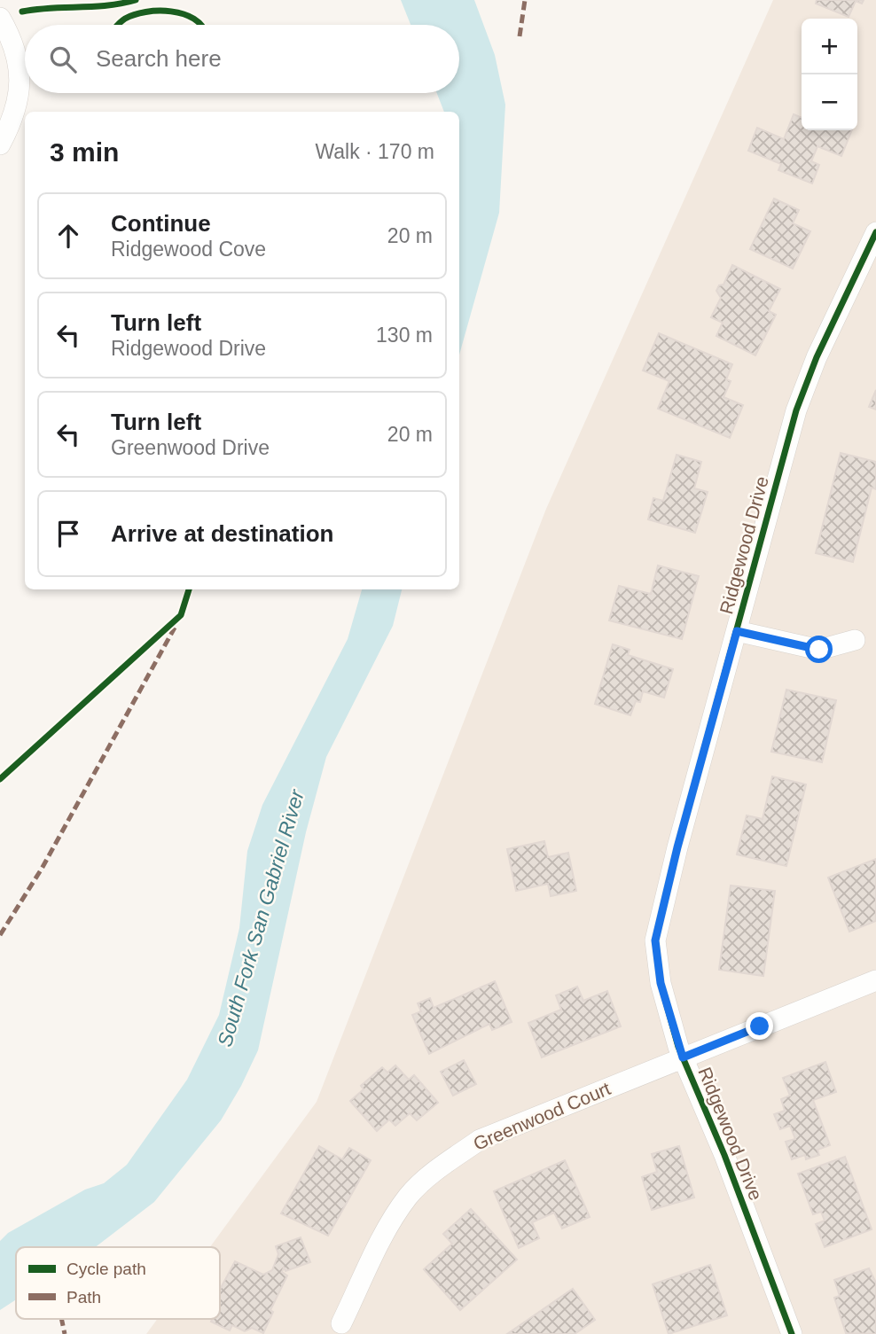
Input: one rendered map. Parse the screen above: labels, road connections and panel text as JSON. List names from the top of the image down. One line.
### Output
{"streets":{"street":["Ridgewood Drive","Greenwood Court"]},"crossings":[["Ridgewood Drive","Greenwood Court"]],"water":["South Fork San Gabriel River"],"legend":["Cycle path","Path"],"page":{"map_buttons":["+","−"],"search":"Search here","heading":["3 min","Walk · 170 m"],"list":[["Continue","Ridgewood Cove","20 m"],["Turn left","Ridgewood Drive","130 m"],["Turn left","Greenwood Drive","20 m"],"Arrive at destination"]}}
